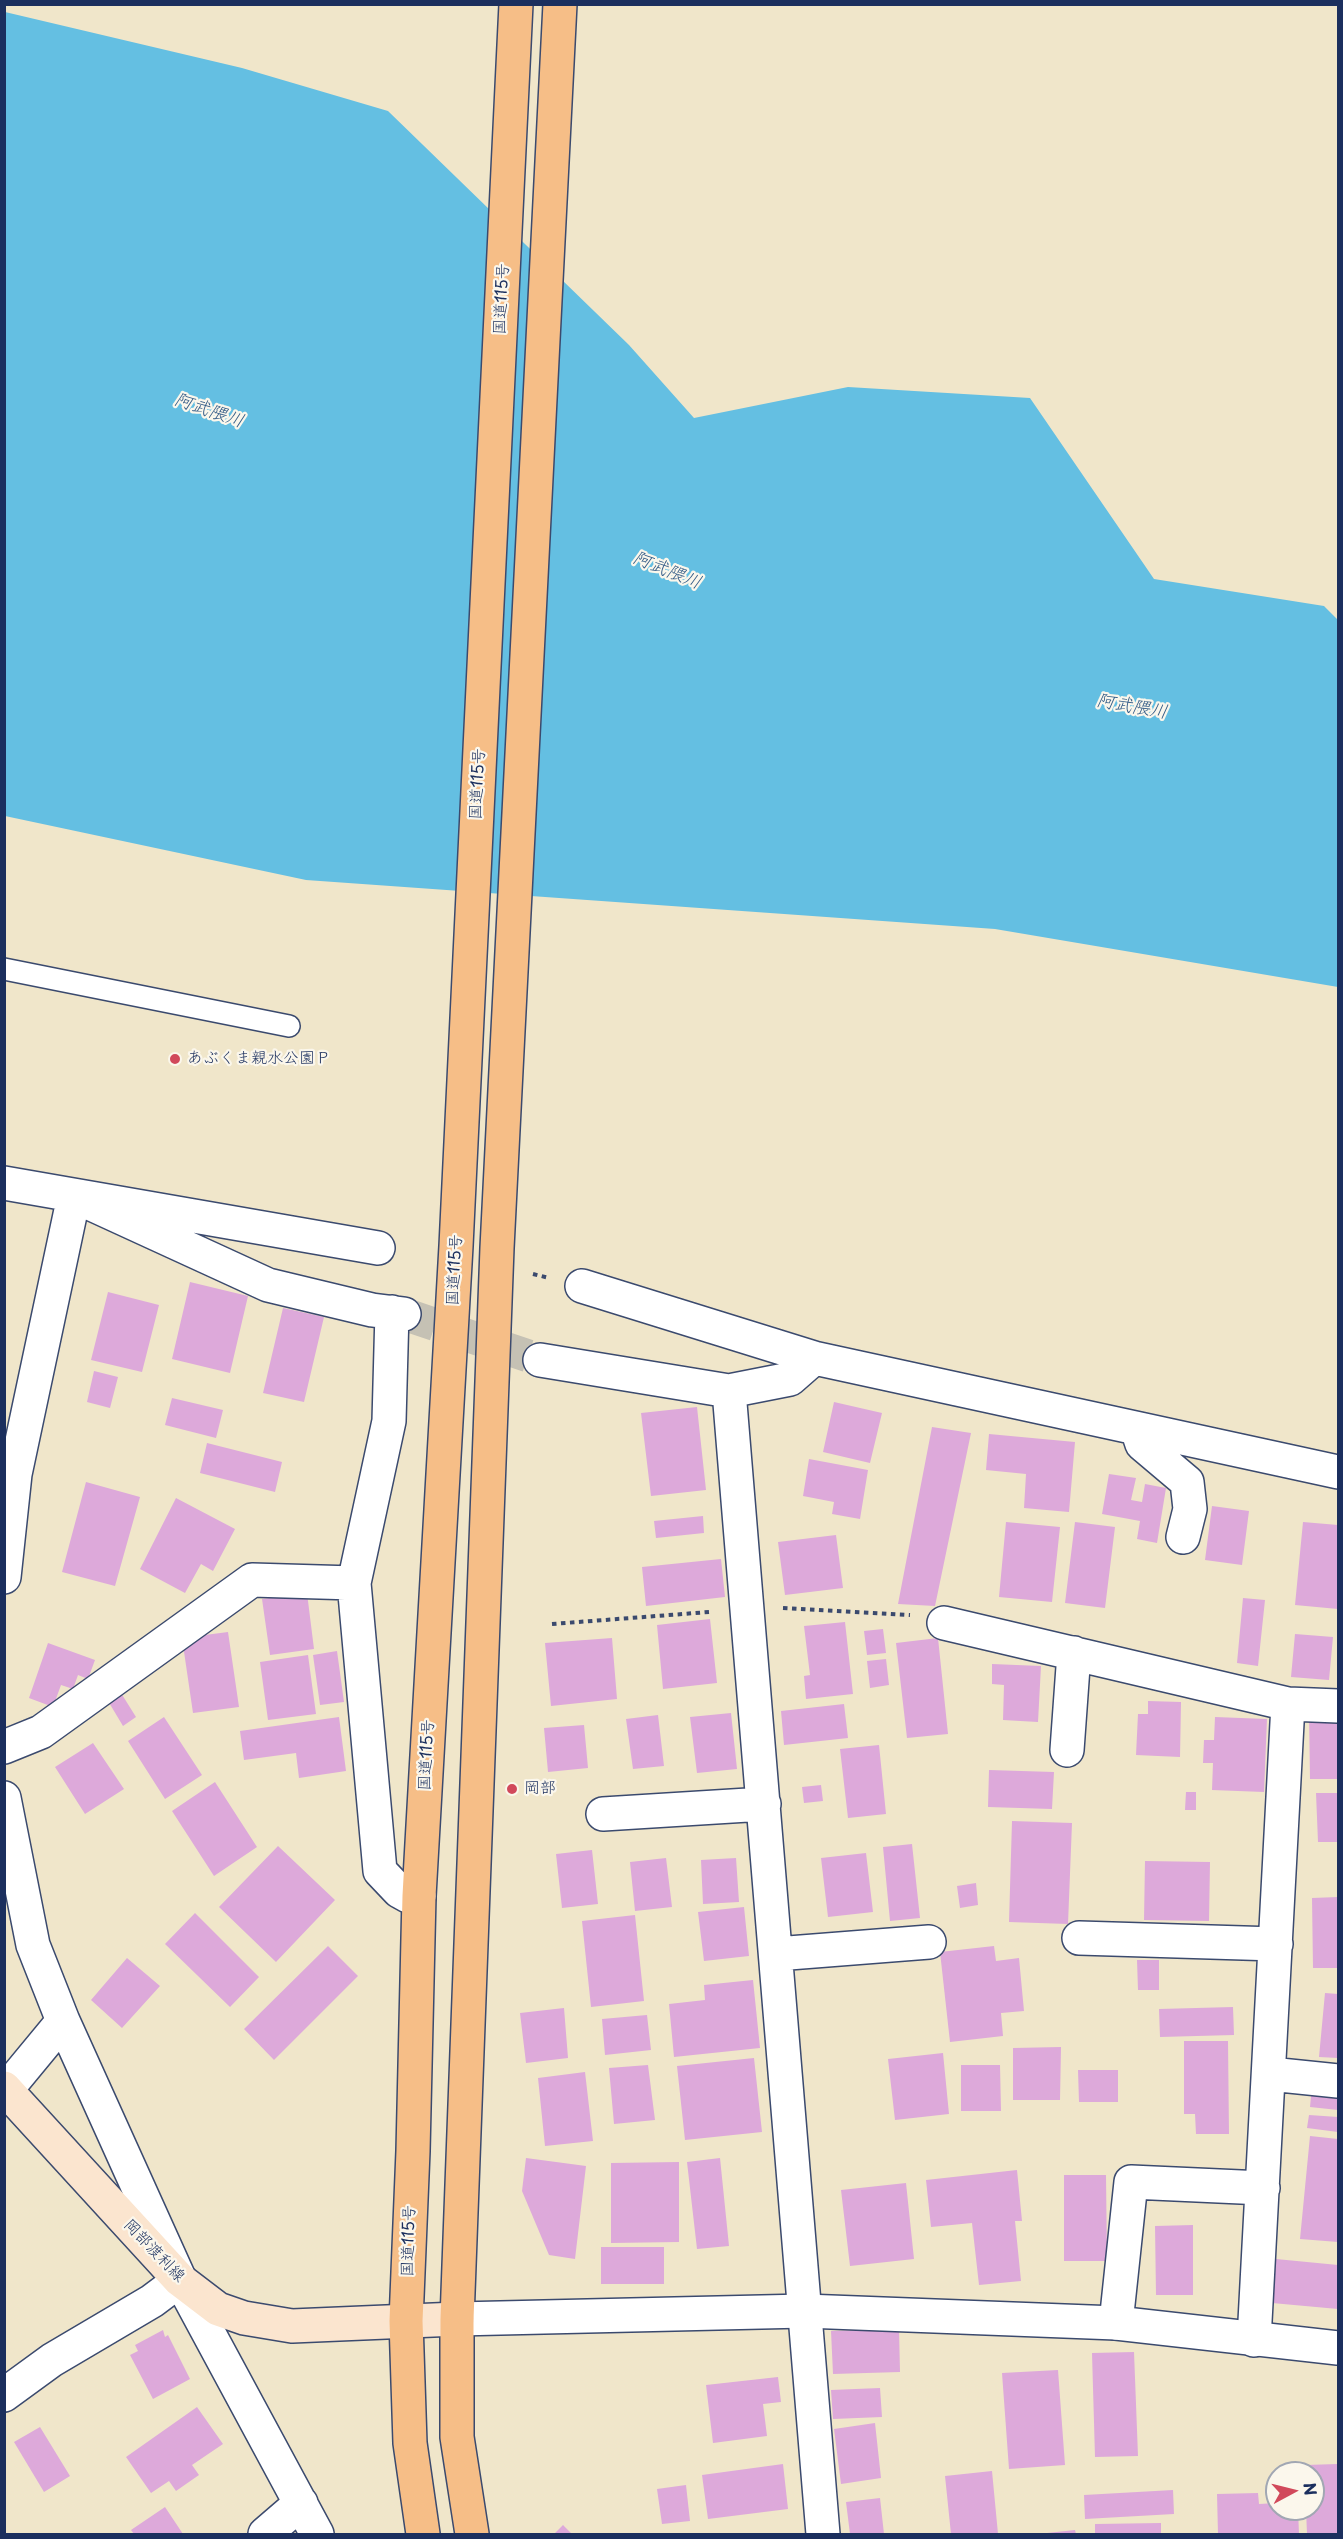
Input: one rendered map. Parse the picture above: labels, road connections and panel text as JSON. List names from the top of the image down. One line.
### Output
{"streets":{"highway":["国道115号"],"main road":["岡部渡利線"]},"crossings":[["国道115号","岡部渡利線"]],"water":["阿武隈川"],"places":["あぶくま親水公園Ｐ","岡部"],"north":"right"}
